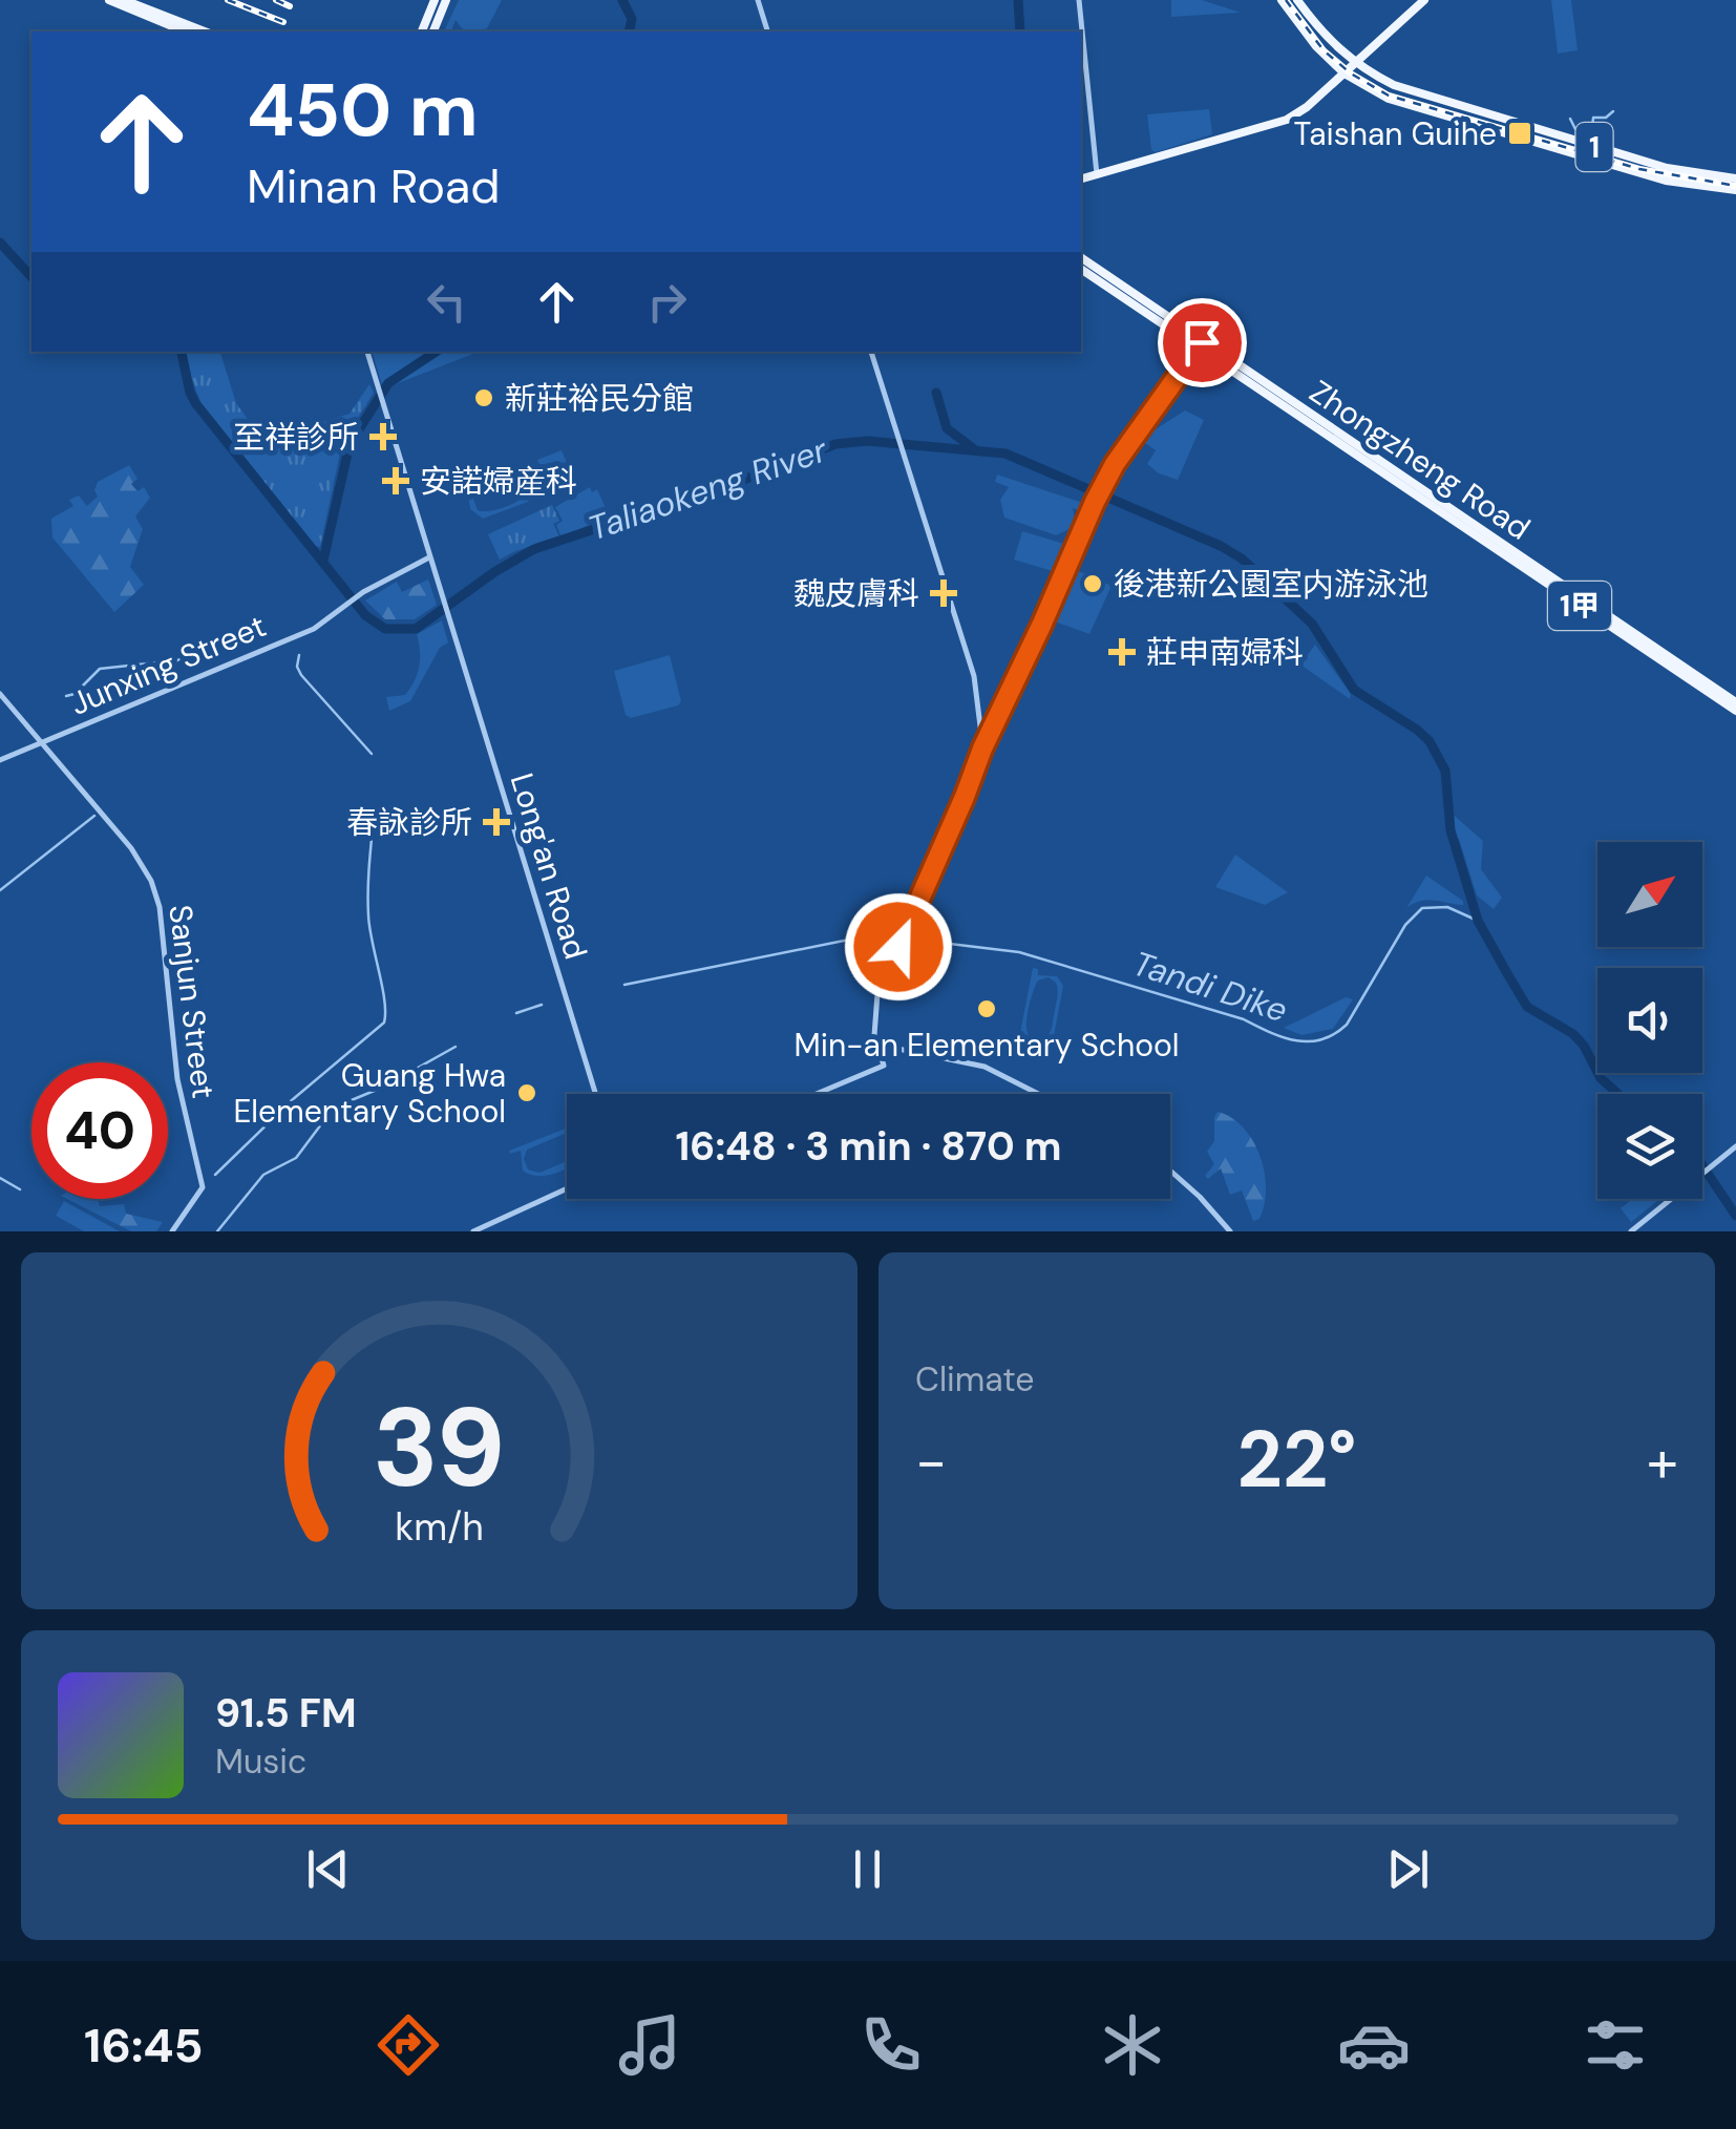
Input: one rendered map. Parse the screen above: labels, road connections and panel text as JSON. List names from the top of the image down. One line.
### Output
{"streets":{"main road":["1","Zhongzheng Road","1甲"],"street":["Junxing Street","Long'an Road","Sanjun Street"]},"crossings":[["Junxing Street","Long'an Road"],["Junxing Street","Sanjun Street"]],"water":["Taliaokeng River","Tandi Dike"],"places":{"transit":["Taishan Guihe"],"other":["新莊裕民分館","後港新公園室内游泳池","Min-an Elementary School","Guang Hwa Elementary School"],"health":["至祥診所","安諾婦産科","魏皮膚科","莊申南婦科","春詠診所"]},"north":"top right","page":{"turn":["450 m","Minan Road"],"limit":"40","trip":"16:48 · 3 min · 870 m","tile":"Climate","heat":["−","22°","+"],"song":["91.5 FM","Music"],"tabs":"16:45","gauge":["39","km/h"]}}
